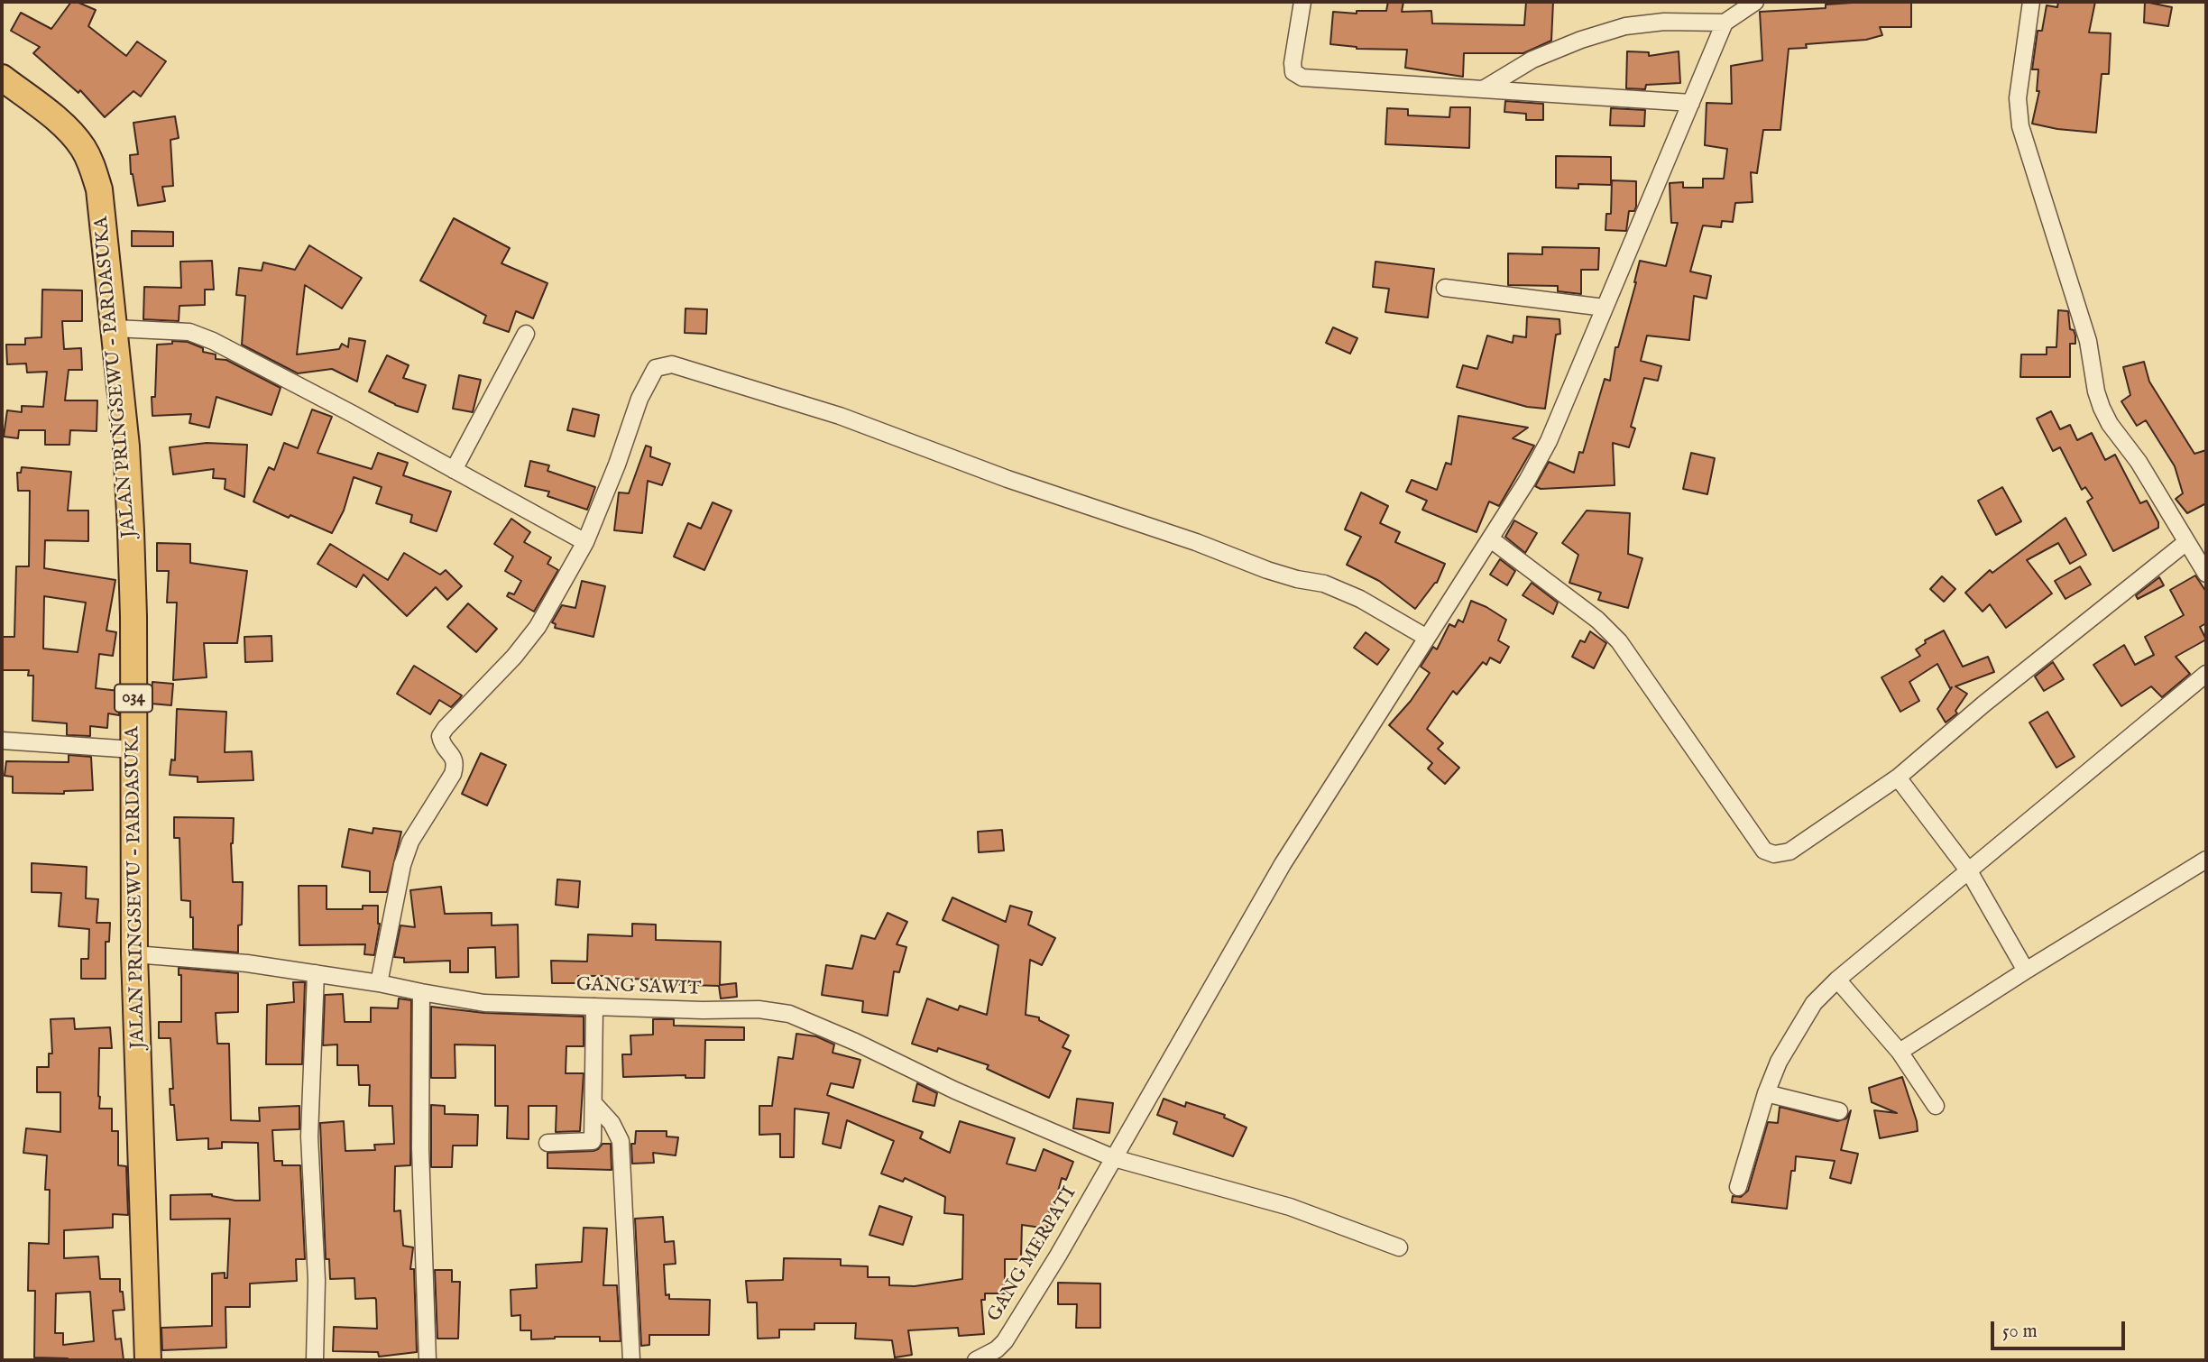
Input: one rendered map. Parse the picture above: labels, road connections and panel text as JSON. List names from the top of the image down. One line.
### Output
{"streets":{"main road":["JALAN PRINGSEWU - PARDASUKA","034"],"street":["GANG SAWIT","GANG MERPATI"]},"crossings":[["JALAN PRINGSEWU - PARDASUKA","GANG SAWIT"],["GANG SAWIT","GANG MERPATI"]],"scale_bar":"50 m"}
